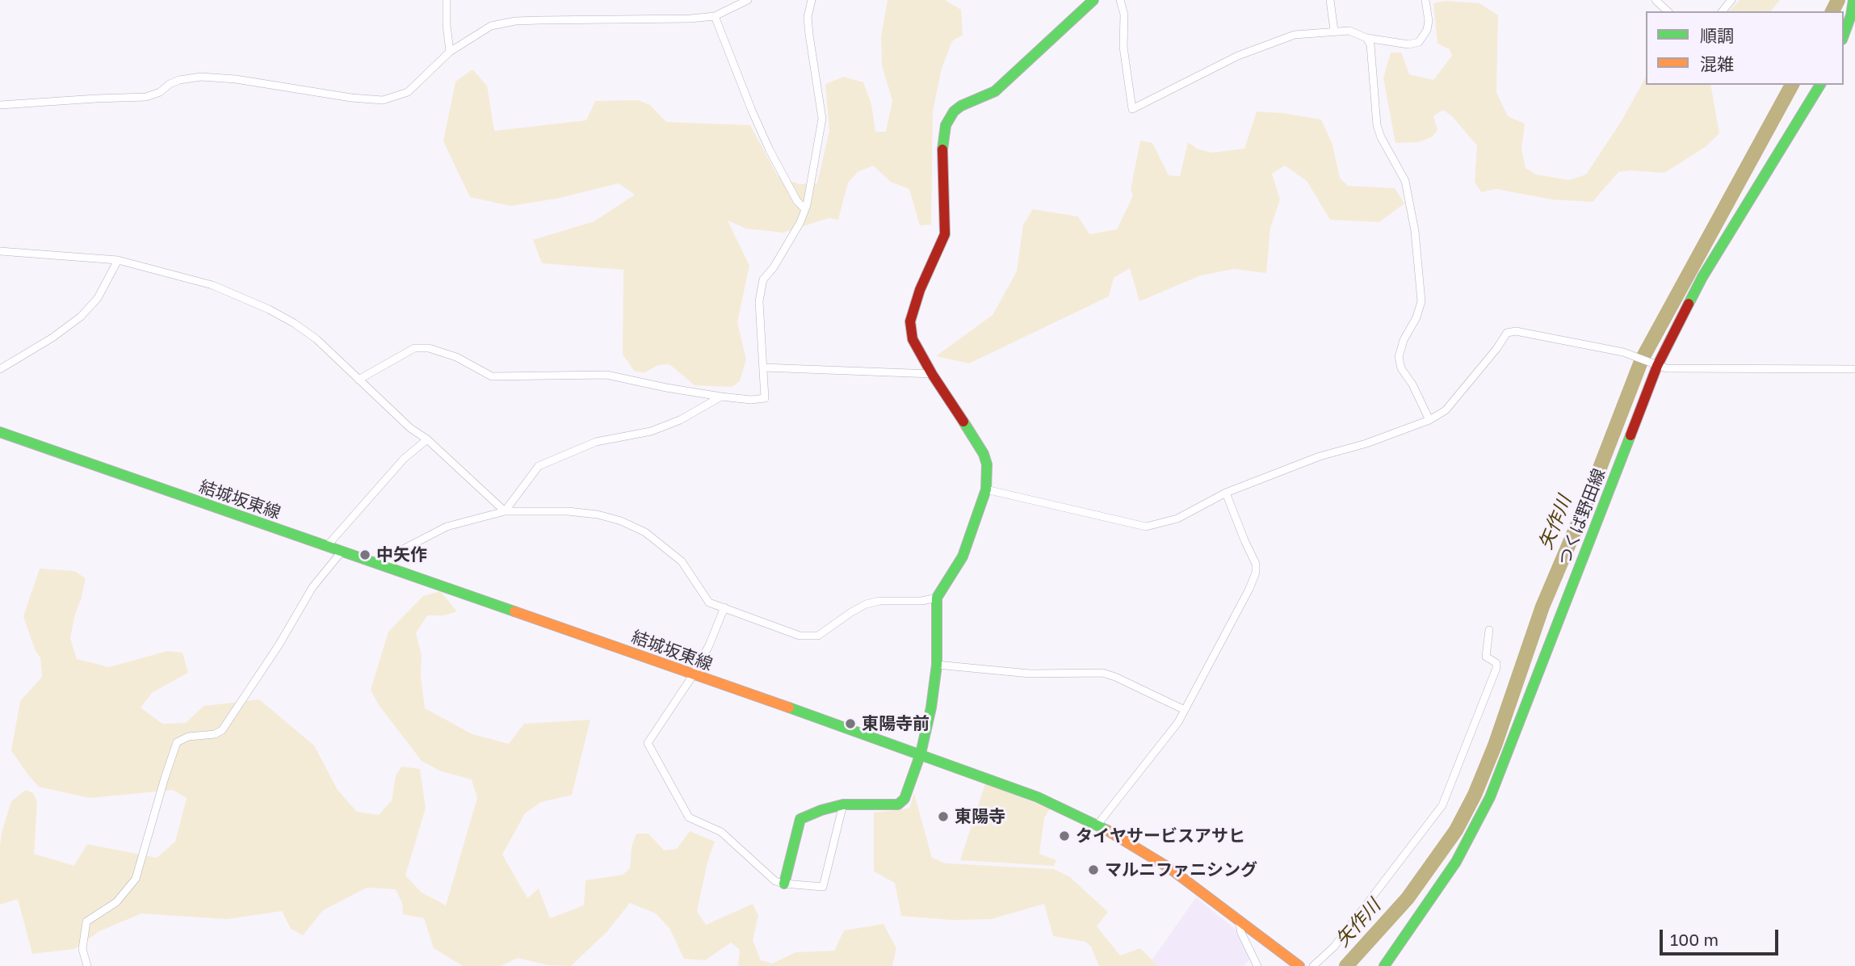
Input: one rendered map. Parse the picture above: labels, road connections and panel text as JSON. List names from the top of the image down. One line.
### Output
{"streets":{"main road":["結城坂東線","つくば野田線"]},"water":["矢作川"],"places":["中矢作","東陽寺前","東陽寺","タイヤサービスアサヒ","マルニファニシング"],"legend":["順調","混雑"],"scale_bar":"100 m"}
